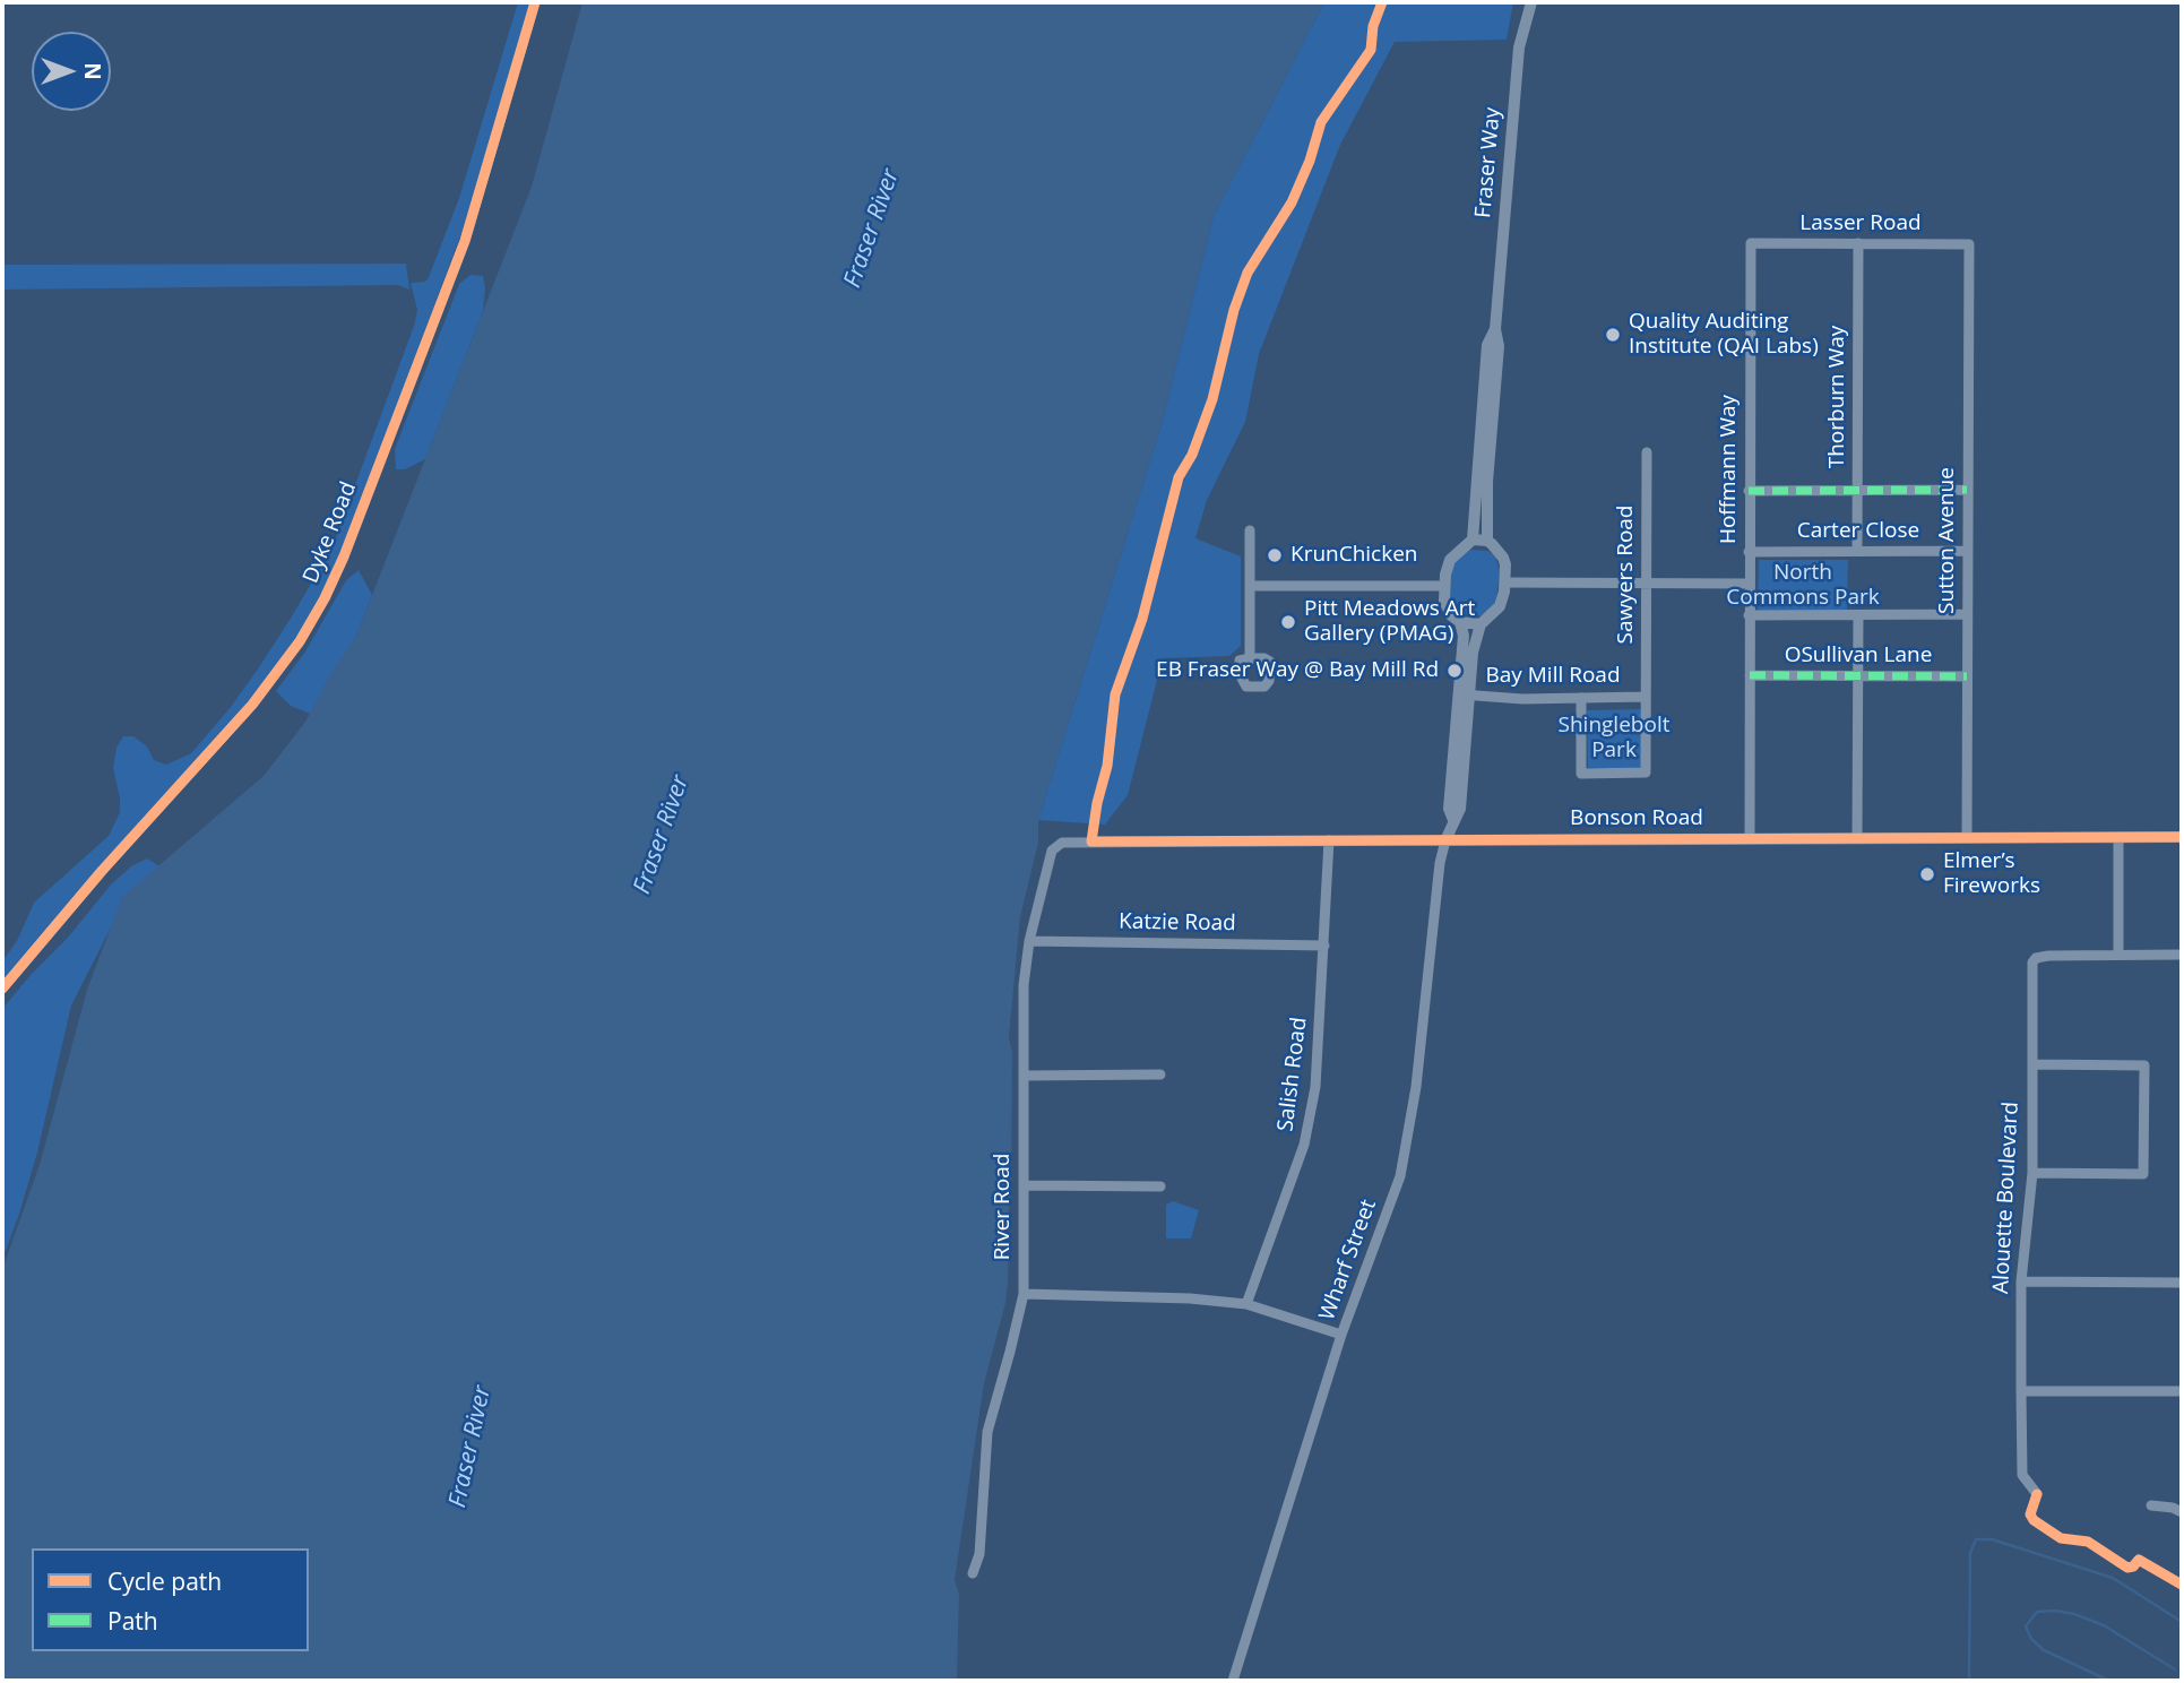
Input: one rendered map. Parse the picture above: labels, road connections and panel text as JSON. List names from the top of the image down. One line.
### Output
{"streets":{"street":["Fraser Way","Lasser Road","Thorburn Way","Hoffmann Way","Carter Close","Dyke Road","Sutton Avenue","Sawyers Road","OSullivan Lane","Bay Mill Road","Bonson Road","Katzie Road","Salish Road","Alouette Boulevard","River Road","Wharf Street"]},"crossings":[["Lasser Road","Thorburn Way"],["Lasser Road","Hoffmann Way"],["Lasser Road","Sutton Avenue"],["Thorburn Way","Carter Close"],["Hoffmann Way","Carter Close"],["Hoffmann Way","OSullivan Lane"],["Hoffmann Way","Bonson Road"],["Carter Close","Sutton Avenue"],["Sutton Avenue","OSullivan Lane"],["Sutton Avenue","Bonson Road"],["Sawyers Road","Bay Mill Road"],["Bonson Road","Salish Road"],["Bonson Road","River Road"],["Bonson Road","Wharf Street"],["Katzie Road","Salish Road"],["Katzie Road","River Road"]],"water":["Fraser River"],"parks":["North Commons Park","Shinglebolt Park"],"places":["Quality Auditing Institute (QAI Labs)","KrunChicken","Pitt Meadows Art Gallery (PMAG)","EB Fraser Way @ Bay Mill Rd","Elmer’s Fireworks"],"legend":["Cycle path","Path"],"north":"right"}
